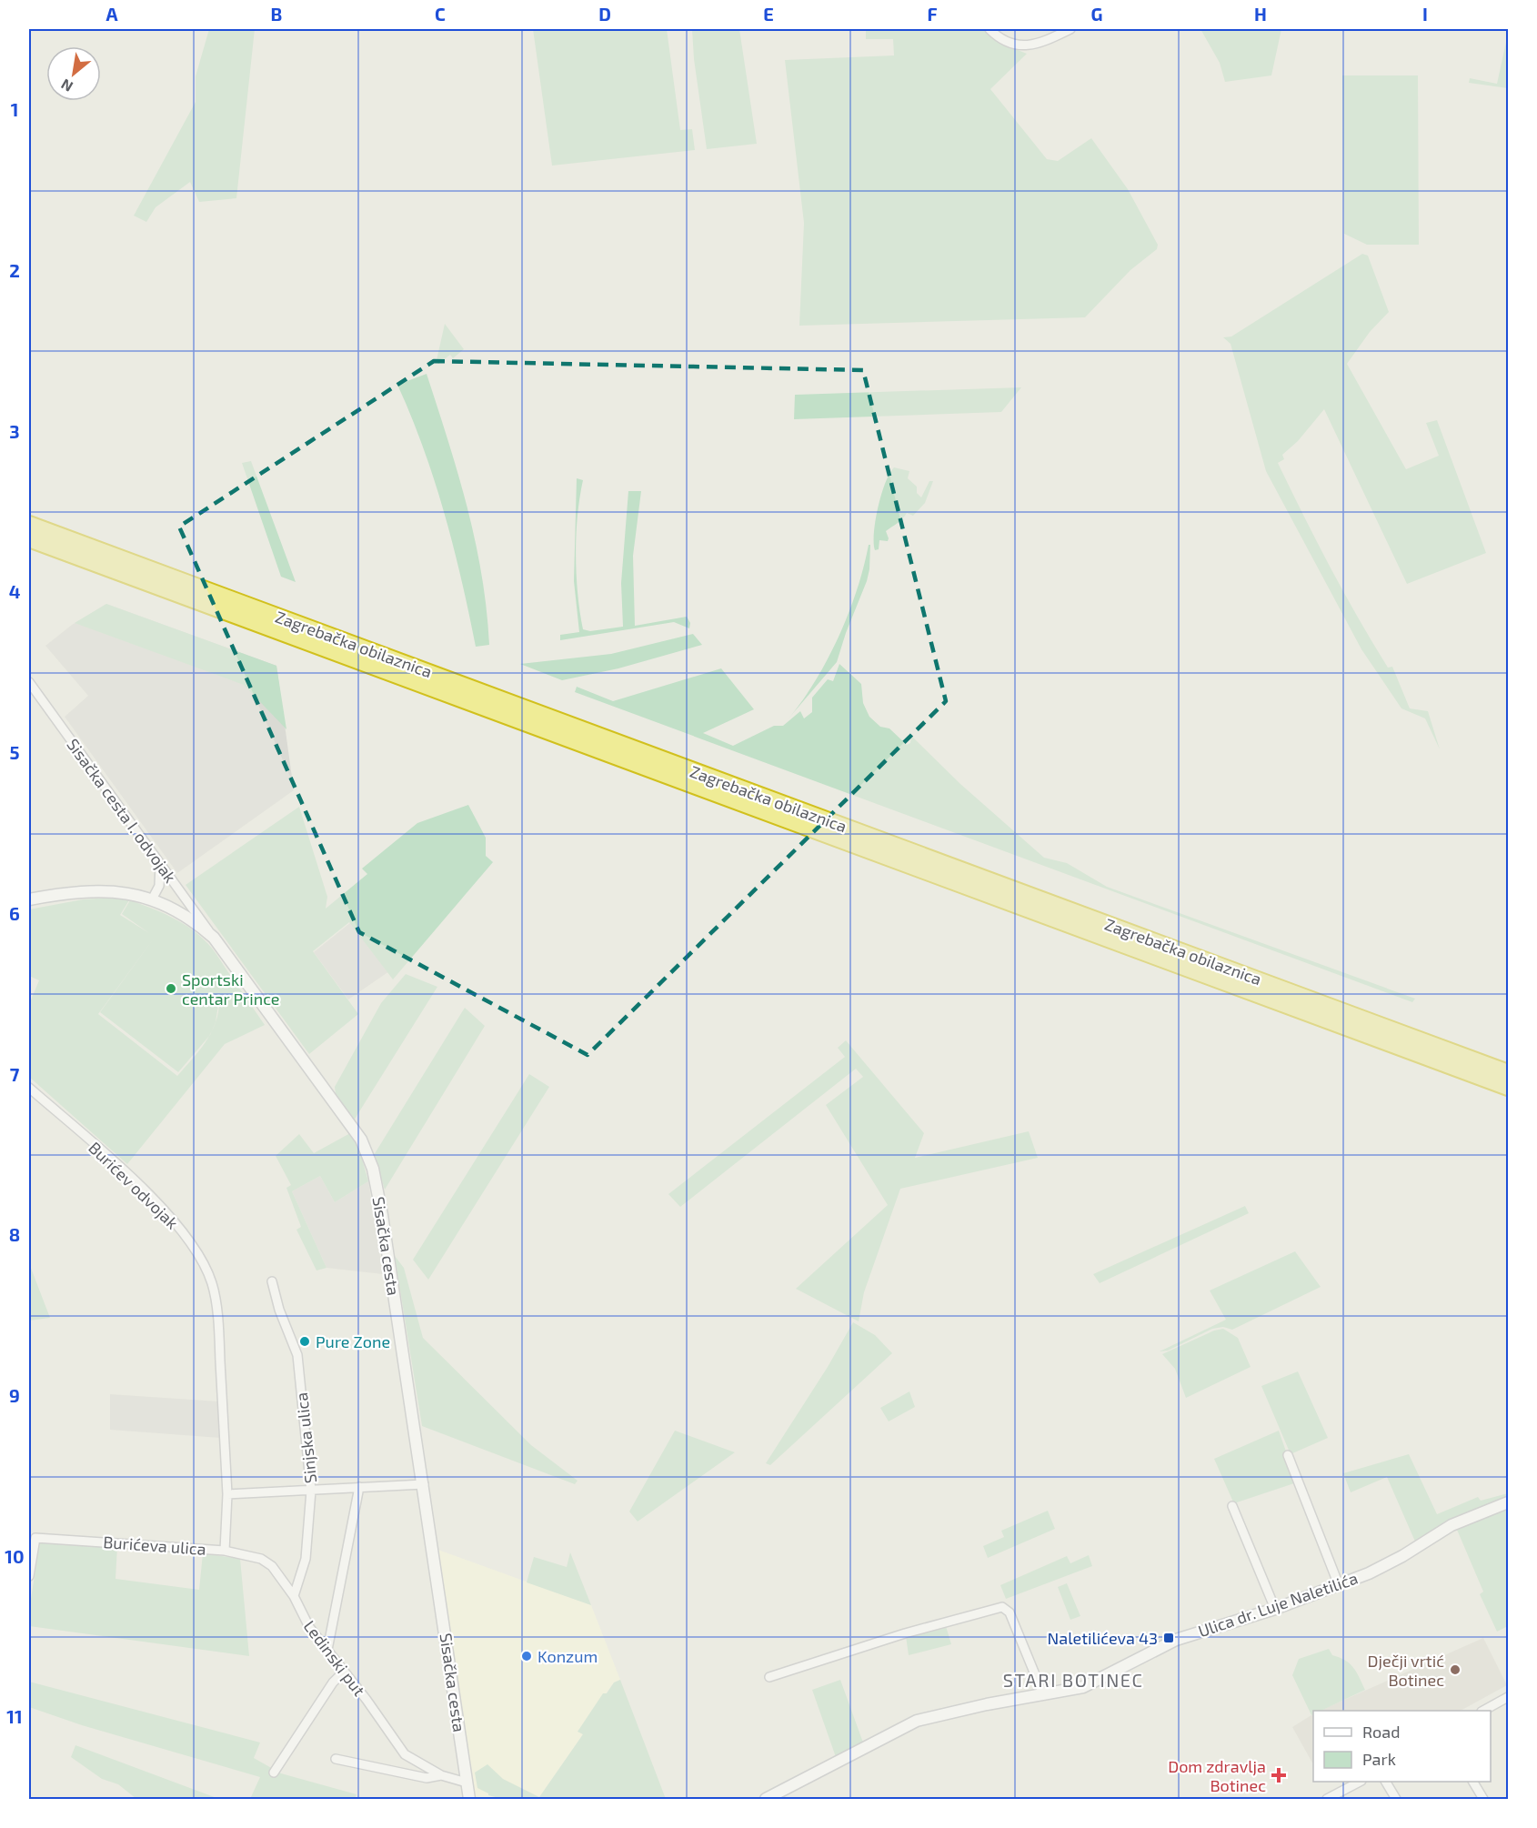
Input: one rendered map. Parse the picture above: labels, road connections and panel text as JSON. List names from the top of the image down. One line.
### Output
{"streets":{"highway":["Zagrebačka obilaznica"],"main road":["Sisačka cesta","Ulica dr. Luje Naletilića"],"street":["Sisačka cesta I. odvojak","Burićev odvojak","Sinjska ulica","Burićeva ulica","Ledinski put"]},"crossings":[["Sisačka cesta I. odvojak","Sisačka cesta"],["Burićev odvojak","Burićeva ulica"],["Sisačka cesta","Ledinski put"],["Sinjska ulica","Ledinski put"],["Burićeva ulica","Ledinski put"]],"districts":["STARI BOTINEC"],"places":{"other":["Sportski centar Prince","Pure Zone","Konzum","Dječji vrtić Botinec"],"transit":["Naletilićeva 43"],"health":["Dom zdravlja Botinec"]},"legend":["Road","Park"],"north":"bottom left","grid":{"columns":["A","B","C","D","E","F","G","H","I"],"rows":["1","2","3","4","5","6","7","8","9","10","11"]}}
